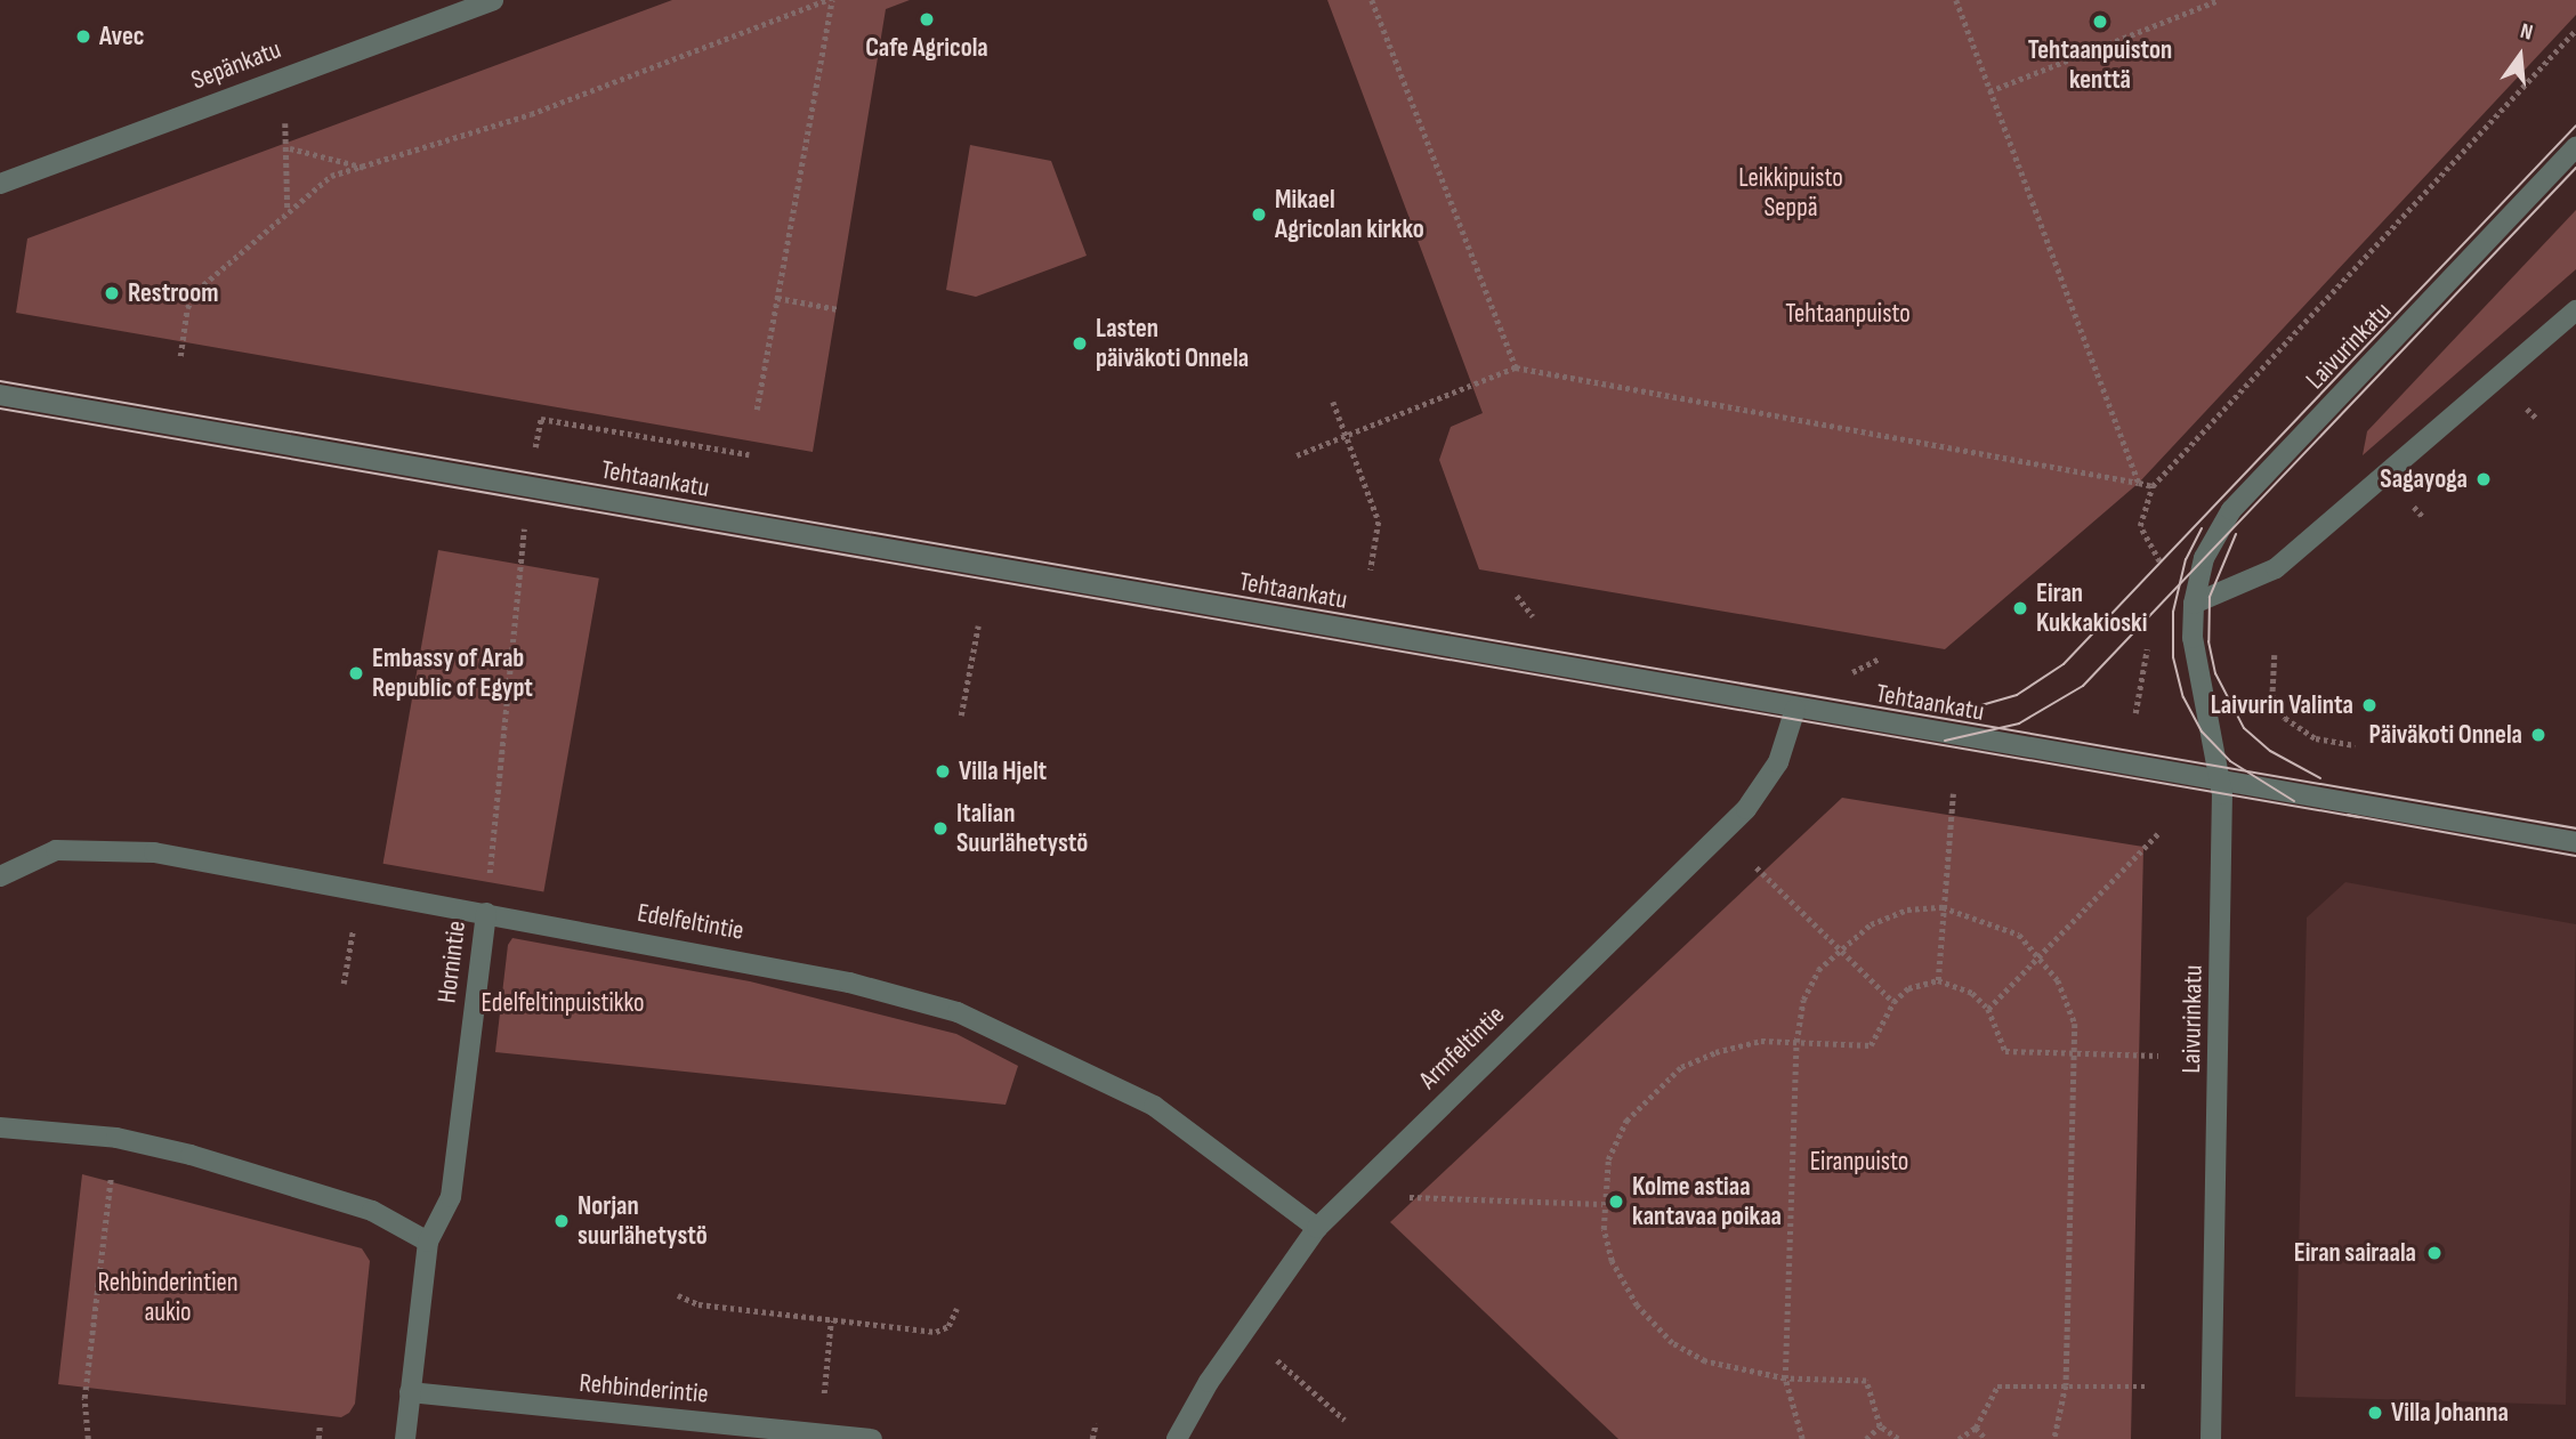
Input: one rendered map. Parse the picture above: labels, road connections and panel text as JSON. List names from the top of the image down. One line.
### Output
{"streets":{"street":["Sepänkatu","Laivurinkatu","Tehtaankatu","Edelfeltintie","Hornintie","Armfeltintie","Rehbinderintie"]},"crossings":[["Laivurinkatu","Tehtaankatu"],["Tehtaankatu","Hornintie"],["Tehtaankatu","Armfeltintie"],["Edelfeltintie","Hornintie"],["Edelfeltintie","Armfeltintie"],["Hornintie","Rehbinderintie"]],"parks":["Leikkipuisto Seppä","Tehtaanpuisto","Edelfeltinpuistikko","Eiranpuisto","Rehbinderintien aukio"],"places":["Cafe Agricola","Tehtaanpuiston kenttä","Avec","Mikael Agricolan kirkko","Restroom","Lasten päiväkoti Onnela","Sagayoga","Eiran Kukkakioski","Embassy of Arab Republic of Egypt","Laivurin Valinta","Päiväkoti Onnela","Villa Hjelt","Italian Suurlähetystö","Kolme astiaa kantavaa poikaa","Norjan suurlähetystö","Eiran sairaala","Villa Johanna"],"north":"top"}
